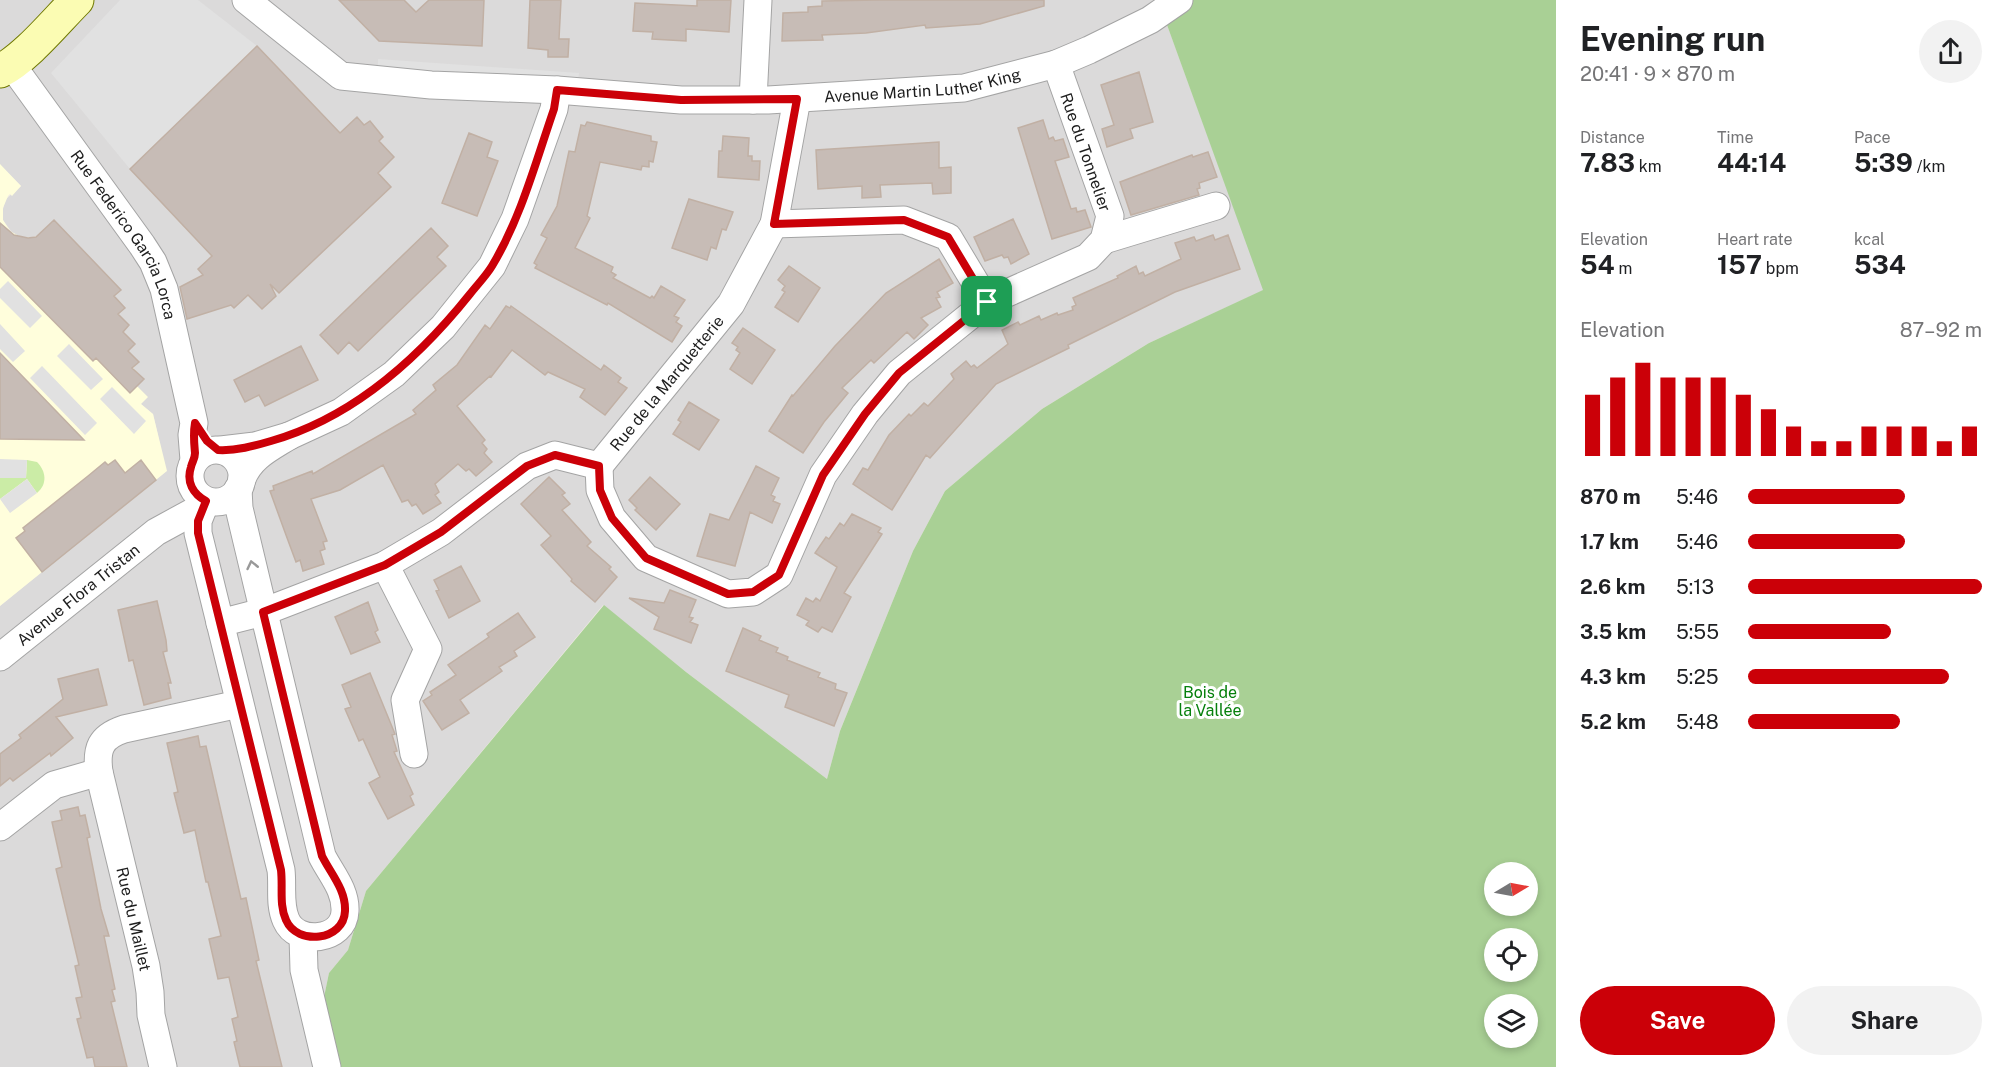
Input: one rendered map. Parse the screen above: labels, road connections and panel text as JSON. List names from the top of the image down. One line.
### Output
{"streets":{"street":["Avenue Martin Luther King","Rue du Tonnelier","Rue Federico Garcia Lorca","Rue de la Marquetterie","Avenue Flora Tristan","Rue du Maillet"]},"crossings":[["Avenue Martin Luther King","Rue du Tonnelier"],["Avenue Martin Luther King","Rue de la Marquetterie"],["Rue Federico Garcia Lorca","Rue de la Marquetterie"],["Rue Federico Garcia Lorca","Avenue Flora Tristan"],["Rue Federico Garcia Lorca","Rue du Maillet"]],"parks":["Bois de la Vallée"],"north":"right","page":{"heading":["Evening run","20:41 · 9 × 870 m"],"stats":[["Distance","7.83 km"],["Time","44:14"],["Pace","5:39 /km"],["Elevation","54 m"],["Heart rate","157 bpm"],["kcal","534"]],"chart":["Elevation","87–92 m"],"list":[{"name":"870 m","note":"5:46"},{"name":"1.7 km","note":"5:46"},{"name":"2.6 km","note":"5:13"},{"name":"3.5 km","note":"5:55"},{"name":"4.3 km","note":"5:25"},{"name":"5.2 km","note":"5:48"}],"buttons":["Save","Share"]}}
